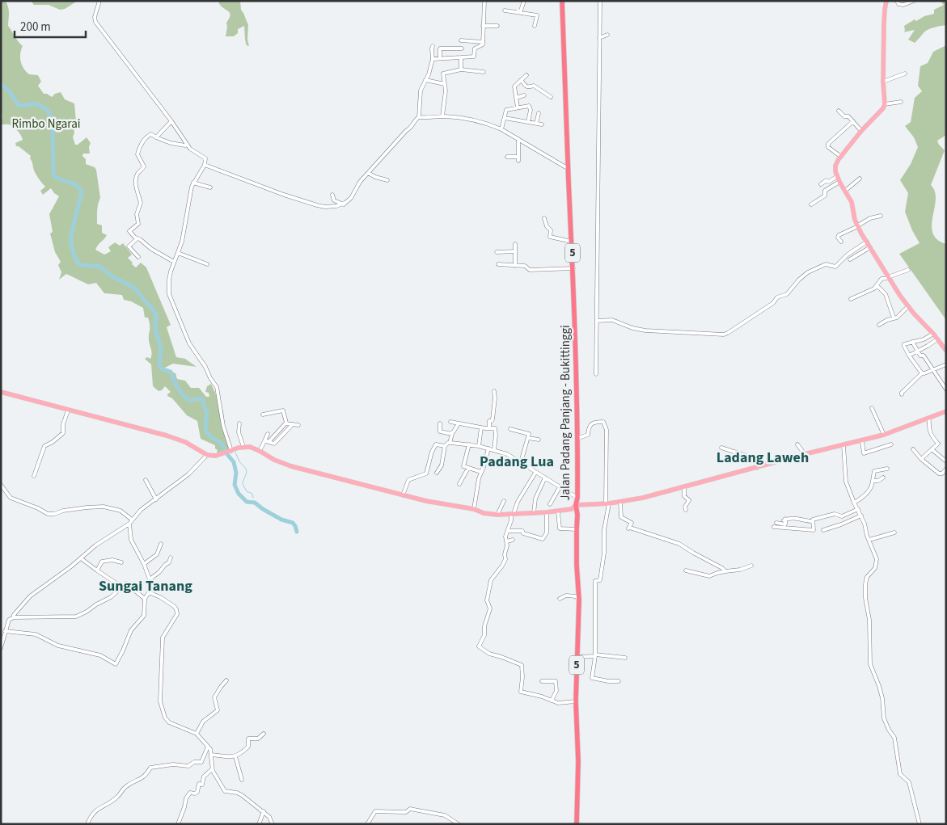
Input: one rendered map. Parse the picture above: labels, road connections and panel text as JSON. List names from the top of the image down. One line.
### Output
{"streets":{"highway":["5","Jalan Padang Panjang - Bukittinggi"]},"districts":["Ladang Laweh","Padang Lua","Sungai Tanang"],"parks":["Rimbo Ngarai"],"scale_bar":"200 m"}
